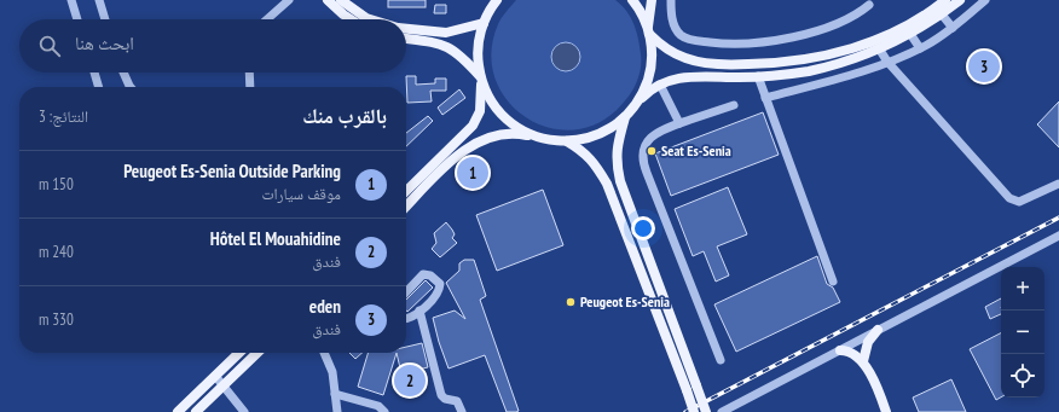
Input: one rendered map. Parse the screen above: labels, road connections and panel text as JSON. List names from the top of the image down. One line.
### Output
{"places":["Seat Es-Senia","Peugeot Es-Senia"],"page":{"search":"ابحث هنا","pins":["3","1","2"],"heading":["بالقرب منك","النتائج: 3"],"list":[{"mark":"1","name":"Peugeot Es-Senia Outside Parking","note":"موقف سيارات","value":"150 m"},{"mark":"2","name":"Hôtel El Mouahidine","note":"فندق","value":"240 m"},{"mark":"3","name":"eden","note":"فندق","value":"330 m"}],"map_buttons":["+","−"]}}
